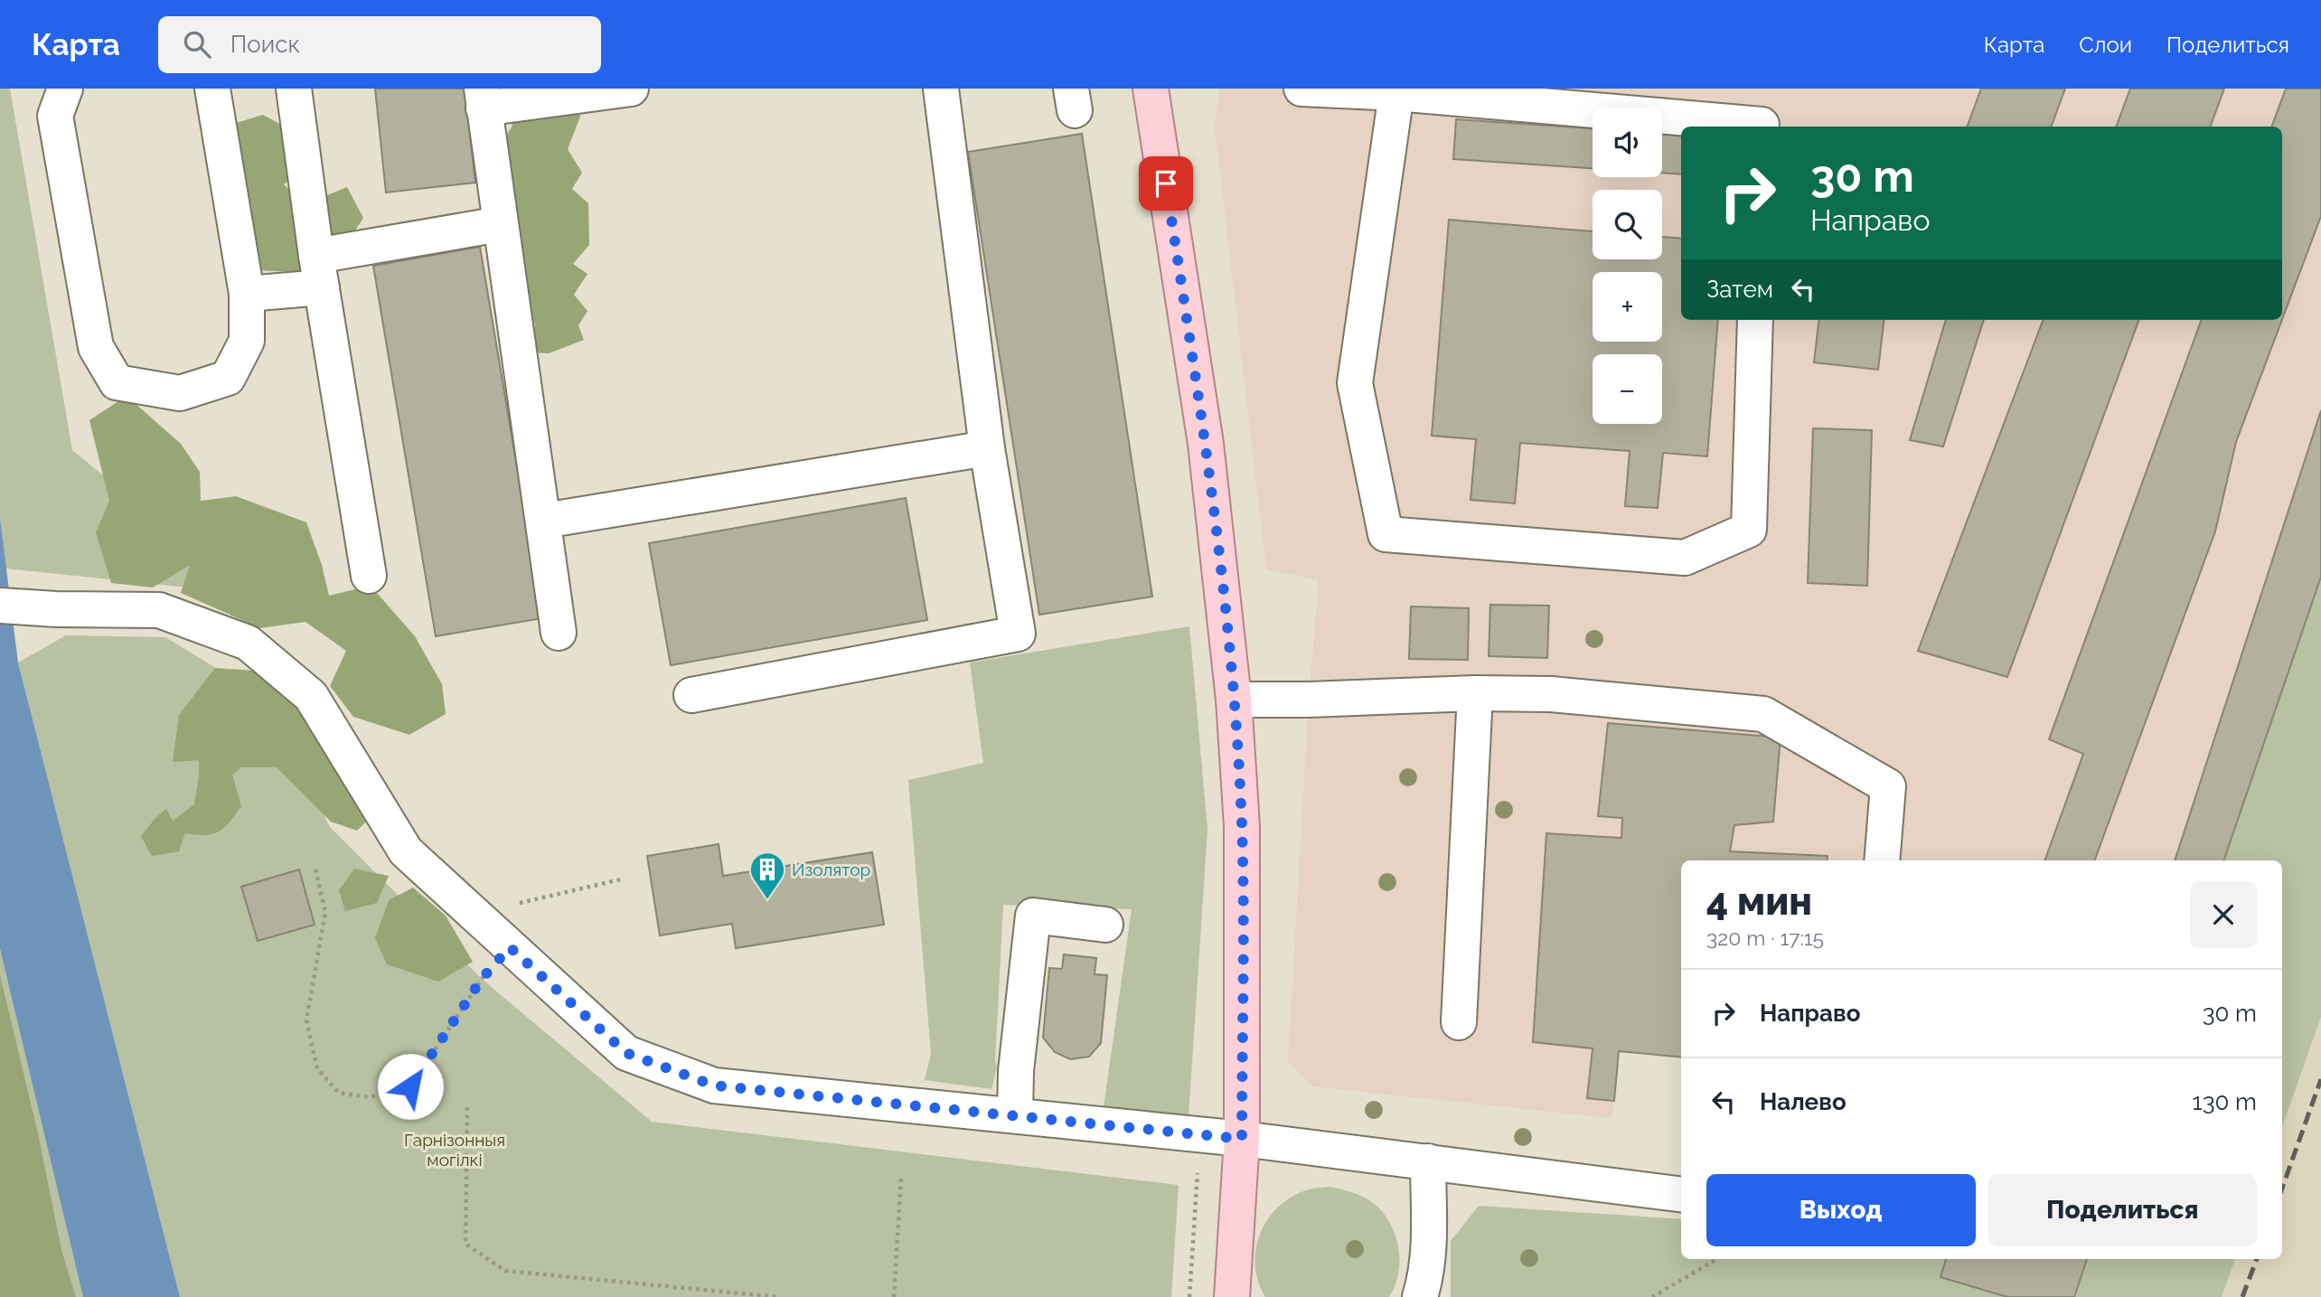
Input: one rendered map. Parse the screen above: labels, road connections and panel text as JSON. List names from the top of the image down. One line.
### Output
{"parks":["Гарнізонныя могілкі"],"places":{"building":["Изолятор"]},"page":{"header":"Карта","search":"Поиск","nav":["Карта","Слои","Поделиться"],"map_buttons":["+","−"],"turn":["30 m","Направо"],"then":"Затем","heading":["4 мин","320 m · 17:15"],"list":[{"name":"Направо","value":"30 m"},{"name":"Налево","value":"130 m"}],"buttons":["Выход","Поделиться"]}}
